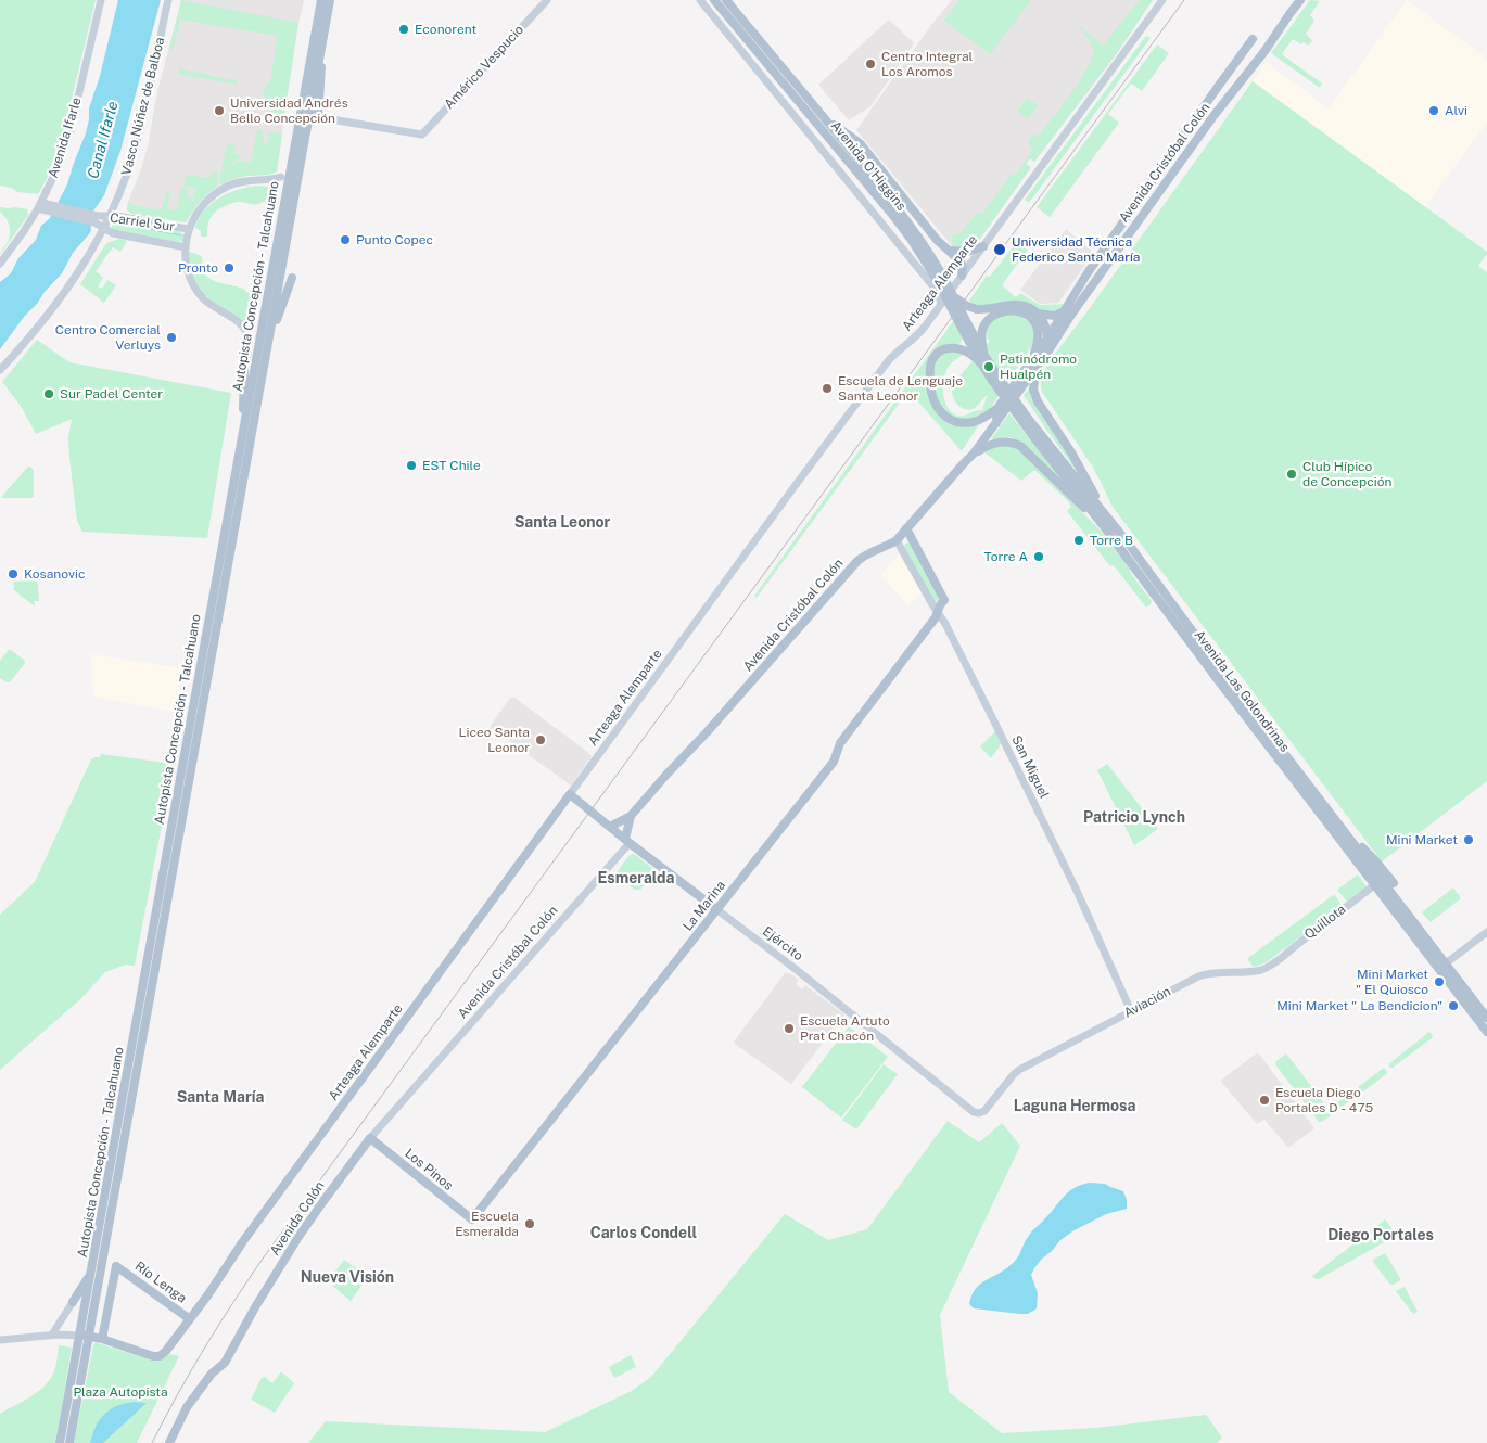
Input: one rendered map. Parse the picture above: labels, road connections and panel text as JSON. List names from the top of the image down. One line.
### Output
{"streets":{"main road":["Avenida Cristóbal Colón","Avenida O'Higgins","Arteaga Alemparte","Autopista Concepción - Talcahuano","Avenida Las Golondrinas","La Marina","Ejército","Los Pinos","Avenida Colón","Río Lenga"],"street":["Américo Vespucio","Vasco Núñez de Balboa","Avenida Ifarle","Carriel Sur","San Miguel","Quillota","Aviación"]},"crossings":[["Vasco Núñez de Balboa","Carriel Sur"],["Avenida Cristóbal Colón","San Miguel"],["Avenida Cristóbal Colón","La Marina"],["Avenida Cristóbal Colón","Ejército"],["Avenida Cristóbal Colón","Avenida Colón"],["Avenida O'Higgins","Arteaga Alemparte"],["Avenida O'Higgins","Avenida Las Golondrinas"],["Arteaga Alemparte","Autopista Concepción - Talcahuano"],["Arteaga Alemparte","Ejército"],["Arteaga Alemparte","Río Lenga"],["Avenida Las Golondrinas","Quillota"],["San Miguel","La Marina"],["San Miguel","Aviación"],["La Marina","Ejército"],["La Marina","Los Pinos"],["Quillota","Aviación"],["Ejército","Aviación"],["Los Pinos","Avenida Colón"]],"districts":["Santa Leonor","Patricio Lynch","Esmeralda","Santa María","Laguna Hermosa","Carlos Condell","Diego Portales","Nueva Visión"],"water":["Canal Ifarle"],"parks":["Plaza Autopista"],"places":["Econorent","Centro Integral Los Aromos","Universidad Andrés Bello Concepción","Alvi","Punto Copec","Universidad Técnica Federico Santa María","Pronto","Centro Comercial Verluys","Patinódromo Hualpén","Escuela de Lenguaje Santa Leonor","Sur Padel Center","EST Chile","Club Hípico de Concepción","Torre B","Torre A","Kosanovic","Liceo Santa Leonor","Mini Market","Mini Market \" El Quiosco","Mini Market \" La Bendicion\"","Escuela Artuto Prat Chacón","Escuela Diego Portales D - 475","Escuela Esmeralda"]}
